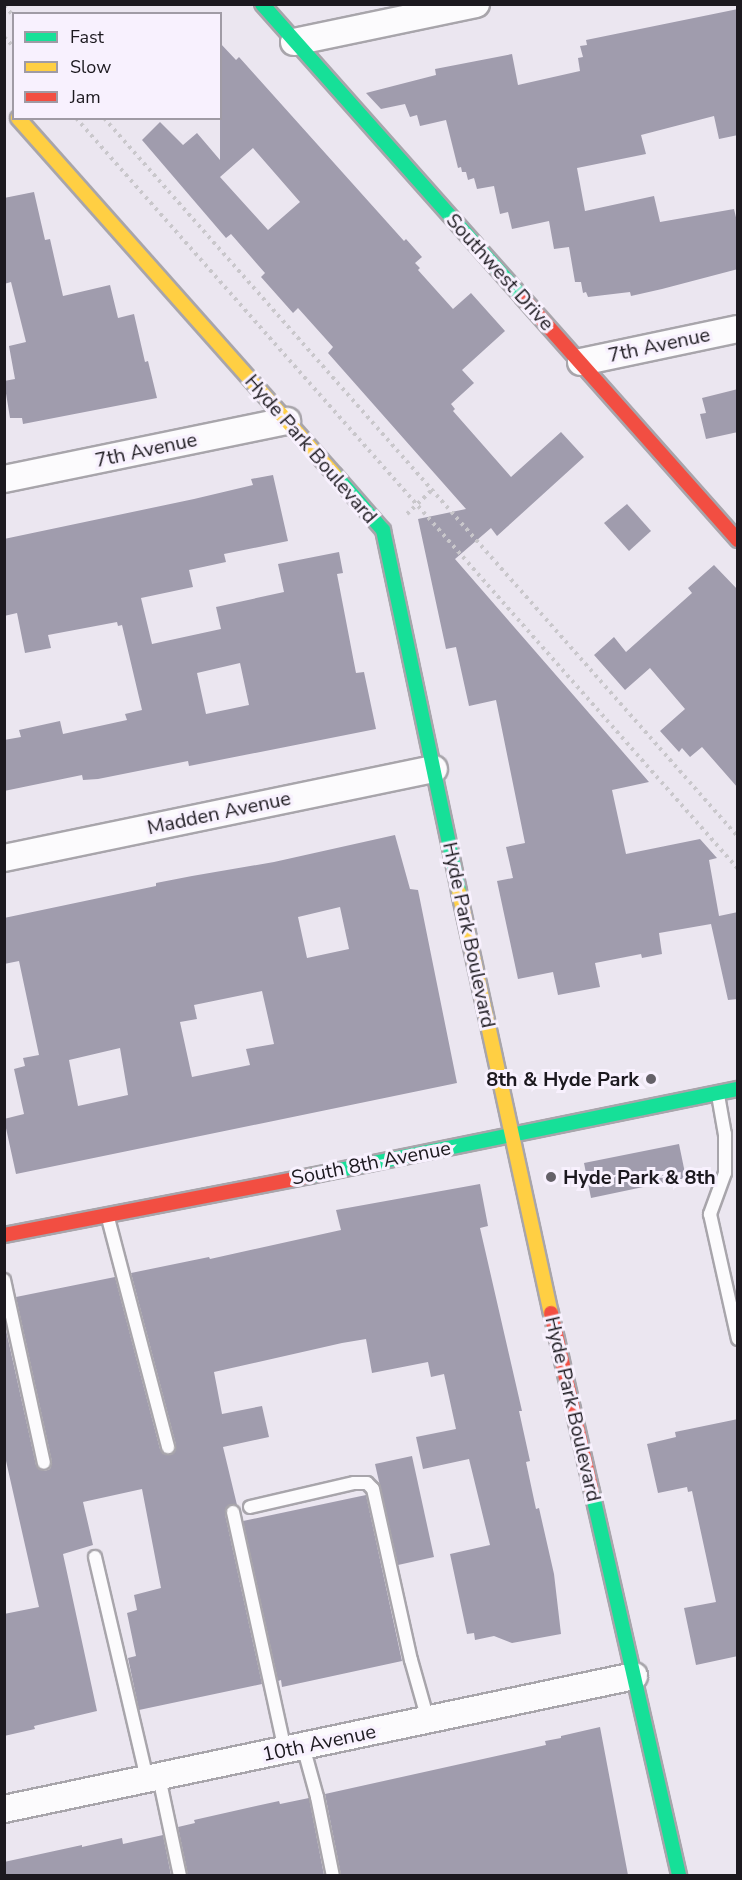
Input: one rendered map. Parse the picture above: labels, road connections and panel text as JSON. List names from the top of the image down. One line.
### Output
{"streets":{"street":["Southwest Drive","7th Avenue","Hyde Park Boulevard","Madden Avenue","South 8th Avenue","10th Avenue"]},"crossings":[["Southwest Drive","7th Avenue"],["7th Avenue","Hyde Park Boulevard"],["Hyde Park Boulevard","Madden Avenue"],["Hyde Park Boulevard","South 8th Avenue"],["Hyde Park Boulevard","10th Avenue"]],"places":["8th & Hyde Park","Hyde Park & 8th"],"legend":["Fast","Slow","Jam"]}
